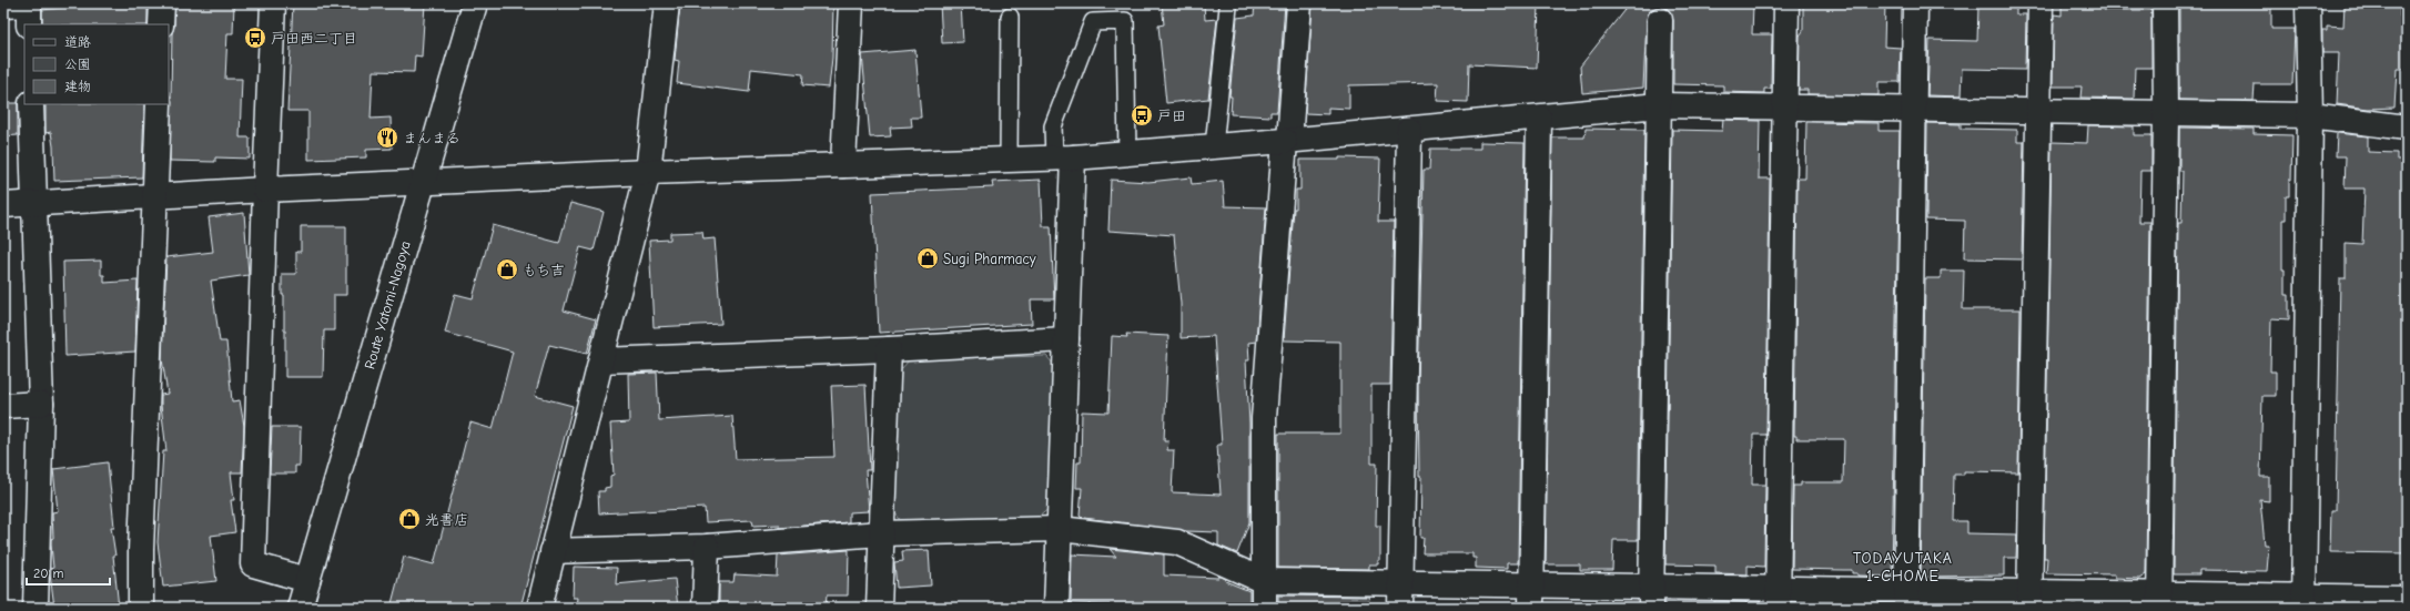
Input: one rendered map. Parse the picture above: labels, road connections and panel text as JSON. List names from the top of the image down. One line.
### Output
{"streets":{"street":["Route Yatomi-Nagoya"]},"districts":["TODAYUTAKA 1-CHOME"],"places":{"bus stop":["戸田西二丁目","戸田"],"restaurant":["まんまる"],"shop":["Sugi Pharmacy","もち吉","光書店"]},"legend":["道路","公園","建物"],"scale_bar":"20 m"}
